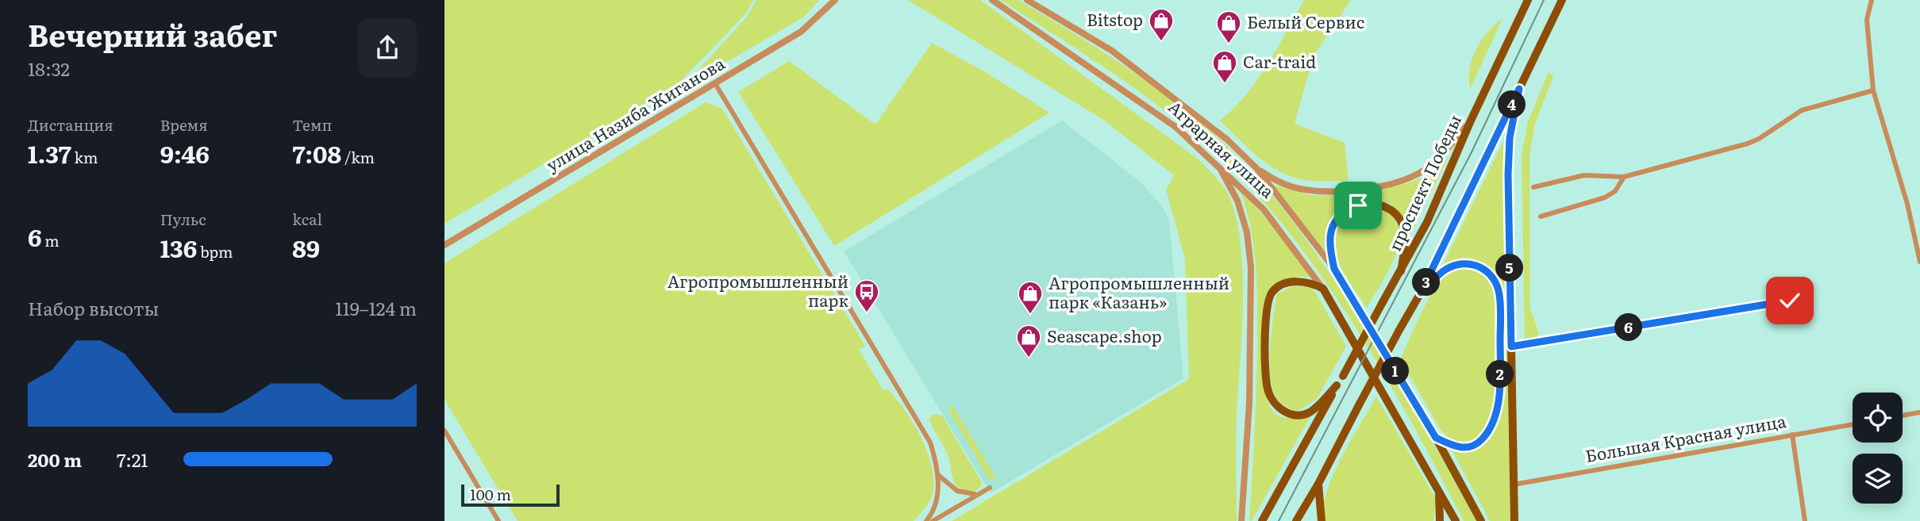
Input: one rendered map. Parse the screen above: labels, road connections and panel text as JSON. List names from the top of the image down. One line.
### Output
{"streets":{"main road":["Аграрная улица","проспект Победы"],"street":["улица Назиба Жиганова","Большая Красная улица"]},"places":{"shop":["Bitstop","Белый Сервис","Car-traid","Агропромышленный парк «Казань»","Seascape.shop"],"bus stop":["Агропромышленный парк"]},"scale_bar":"100 m","page":{"heading":["Вечерний забег","18:32"],"pins":["4","5","3","6","1","2"],"stats":[["Дистанция","1.37 km"],["Время","9:46"],["Темп","7:08 /km"],["6 m"],["Пульс","136 bpm"],["kcal","89"]],"chart":["Набор высоты","119–124 m"],"list":[{"name":"200 m","note":"7:21"}],"scale":"100 m"}}
